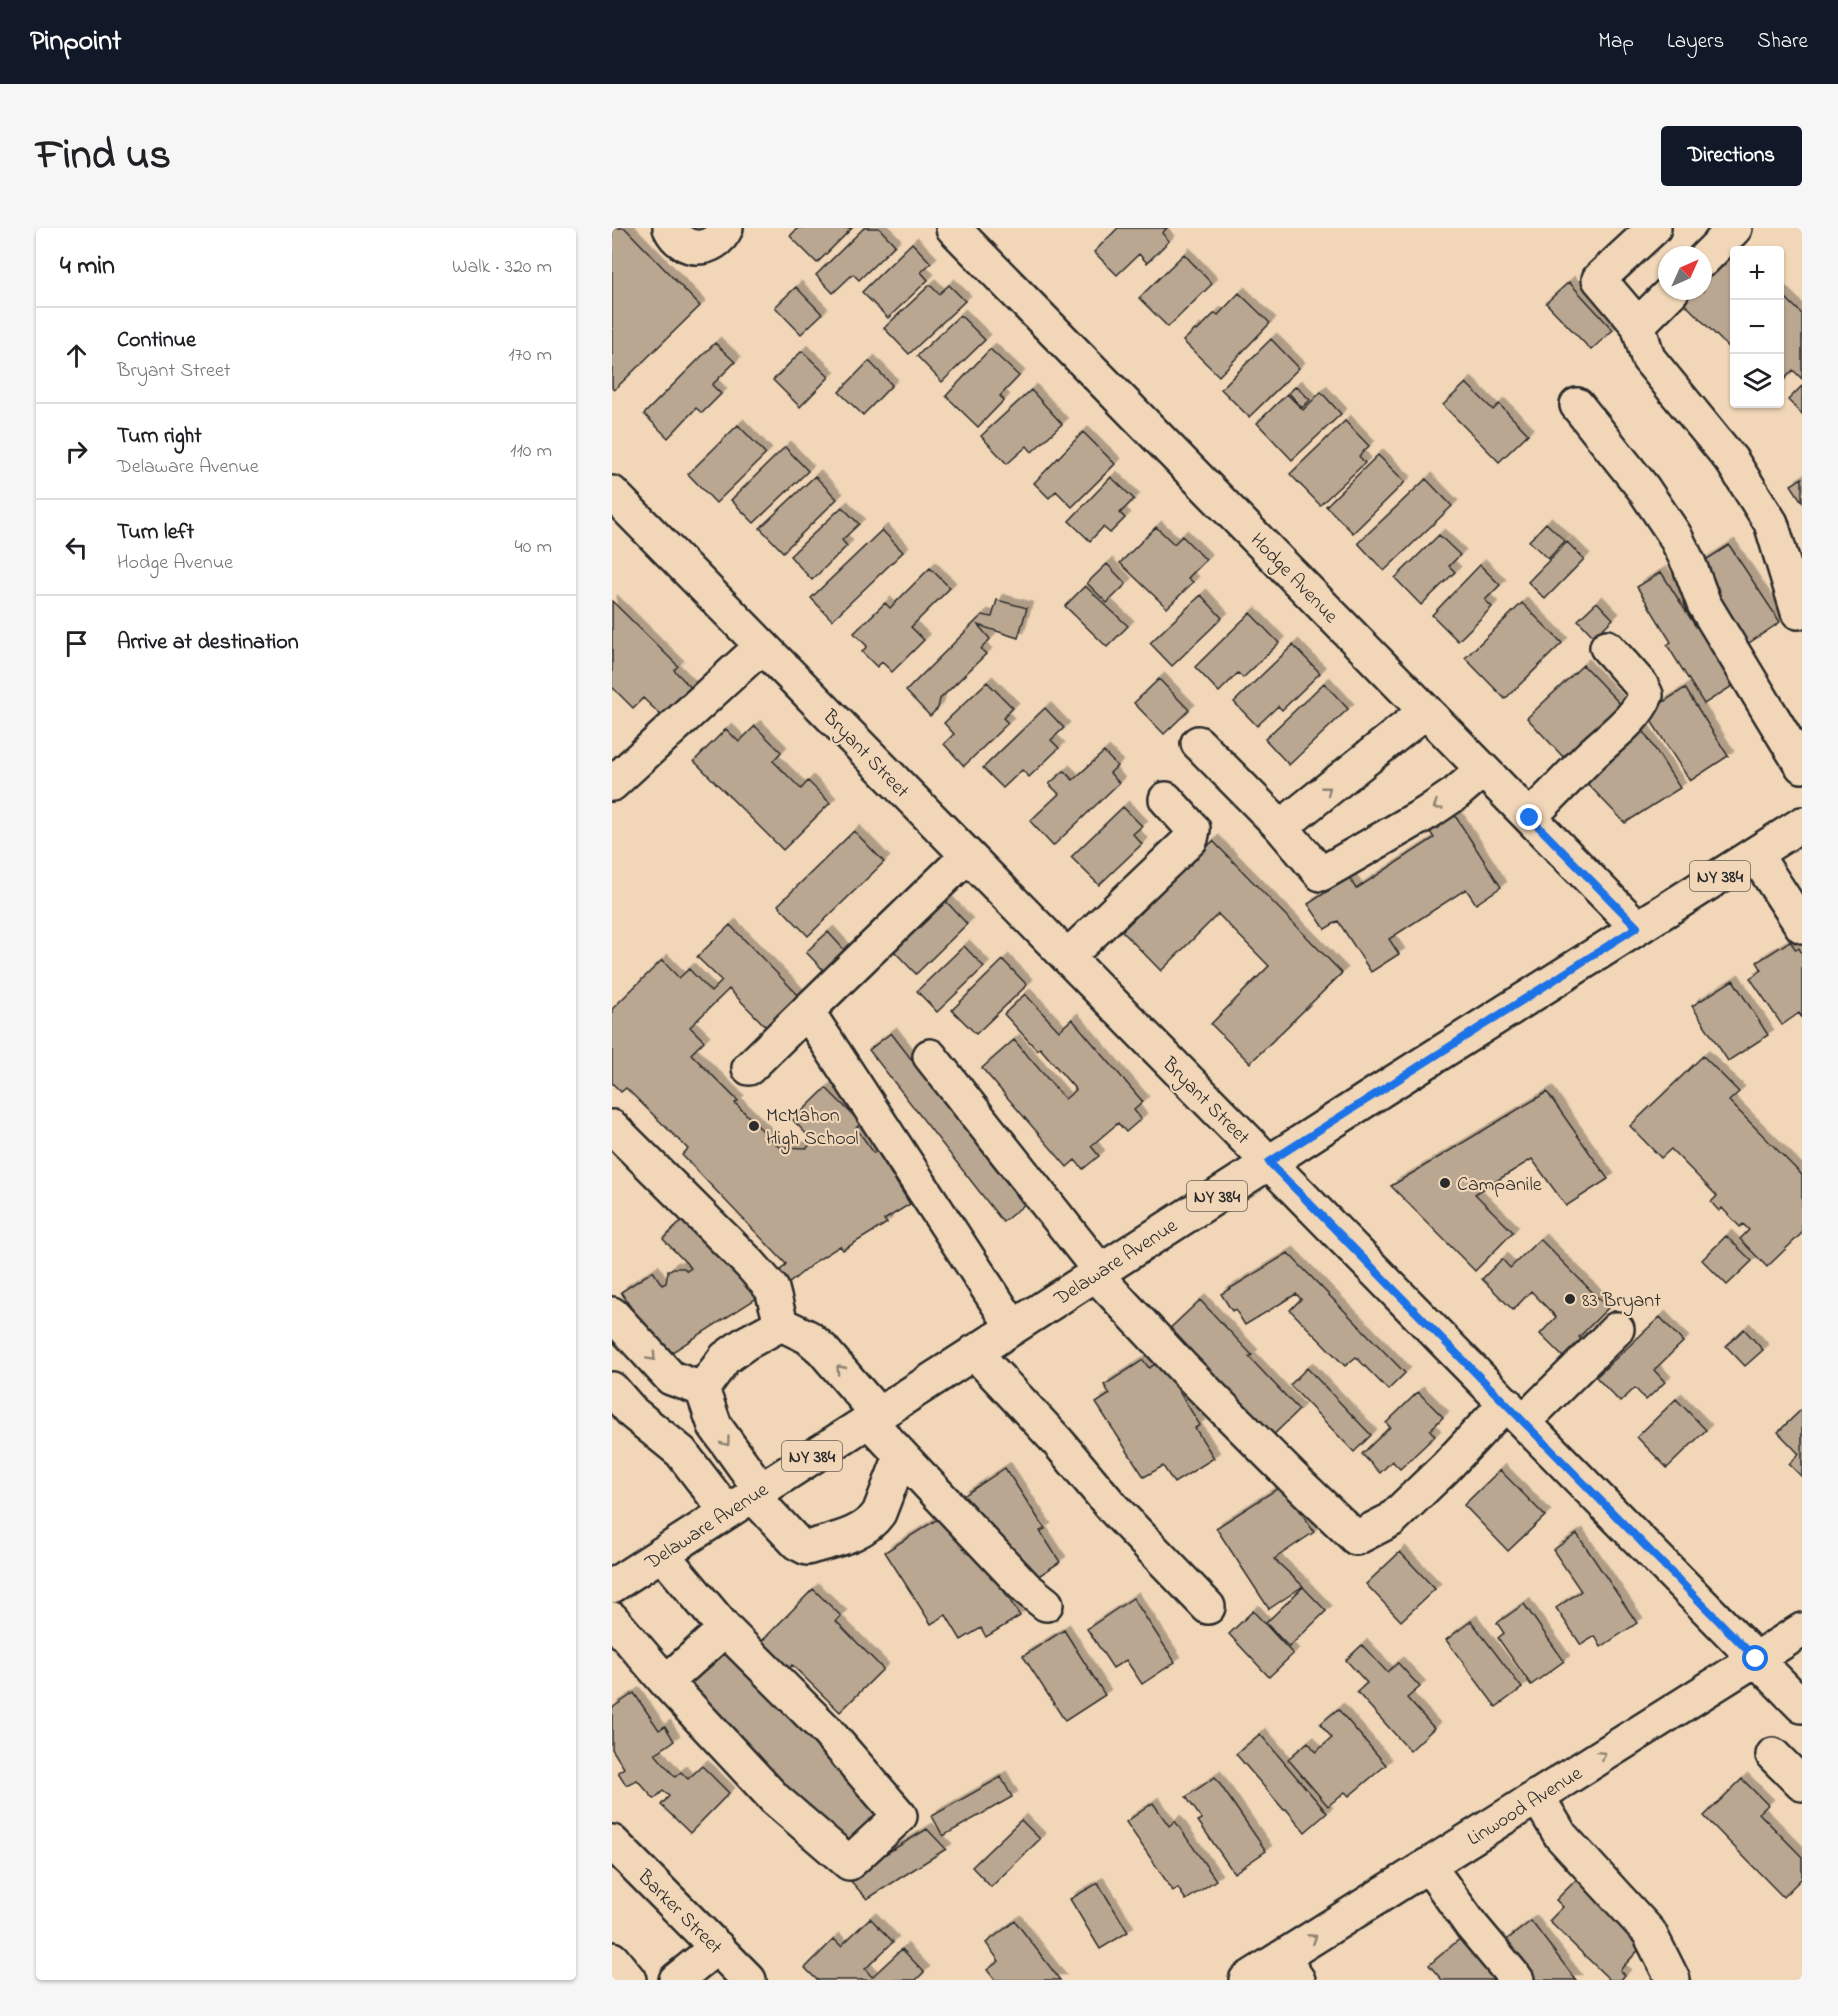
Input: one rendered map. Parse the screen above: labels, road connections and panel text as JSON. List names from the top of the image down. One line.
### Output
{"streets":{"street":["Hodge Avenue","Bryant Street","NY 384","Delaware Avenue","Linwood Avenue","Barker Street"]},"crossings":[["Hodge Avenue","Delaware Avenue"],["Bryant Street","Delaware Avenue"],["Bryant Street","Linwood Avenue"]],"one_way":["Linwood Avenue"],"places":["McMahon High School","Campanile","83 Bryant"],"north":"top right","page":{"header":"Pinpoint","nav":["Map","Layers","Share"],"title":"Find us","buttons":"Directions","heading":["4 min","Walk · 320 m"],"map_buttons":["+","−"],"list":[["Continue","Bryant Street","170 m"],["Turn right","Delaware Avenue","110 m"],["Turn left","Hodge Avenue","40 m"],"Arrive at destination"]}}
